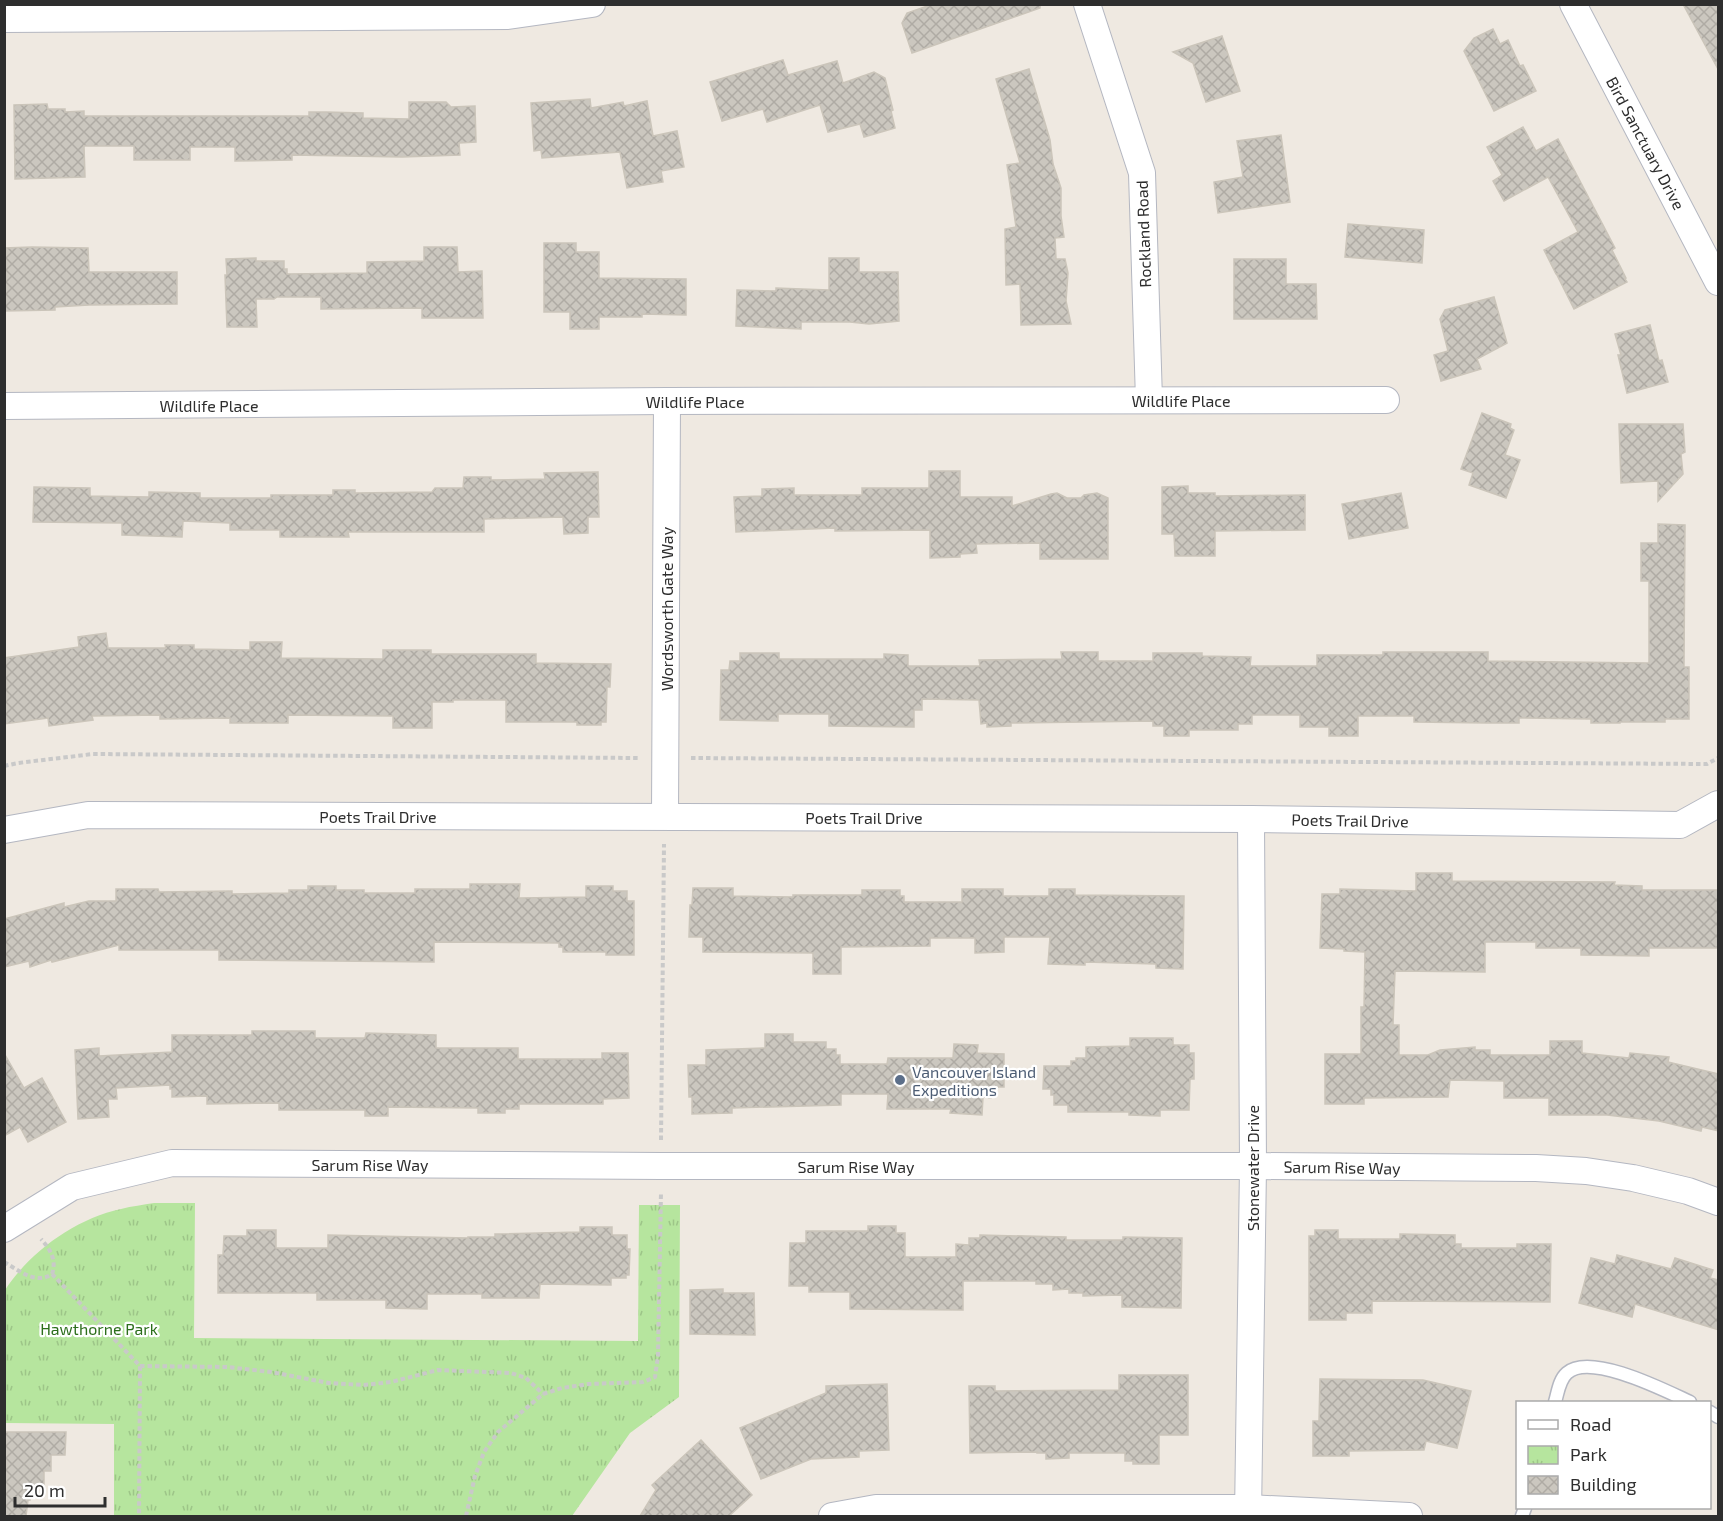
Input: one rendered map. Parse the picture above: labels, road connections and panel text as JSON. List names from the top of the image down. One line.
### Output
{"streets":{"street":["Bird Sanctuary Drive","Rockland Road","Wildlife Place","Wordsworth Gate Way","Poets Trail Drive","Sarum Rise Way","Stonewater Drive"]},"crossings":[["Rockland Road","Wildlife Place"],["Wildlife Place","Wordsworth Gate Way"],["Wordsworth Gate Way","Poets Trail Drive"],["Poets Trail Drive","Stonewater Drive"],["Sarum Rise Way","Stonewater Drive"]],"parks":["Hawthorne Park"],"places":["Vancouver Island Expeditions"],"legend":["Road","Park","Building"],"scale_bar":"20 m"}
